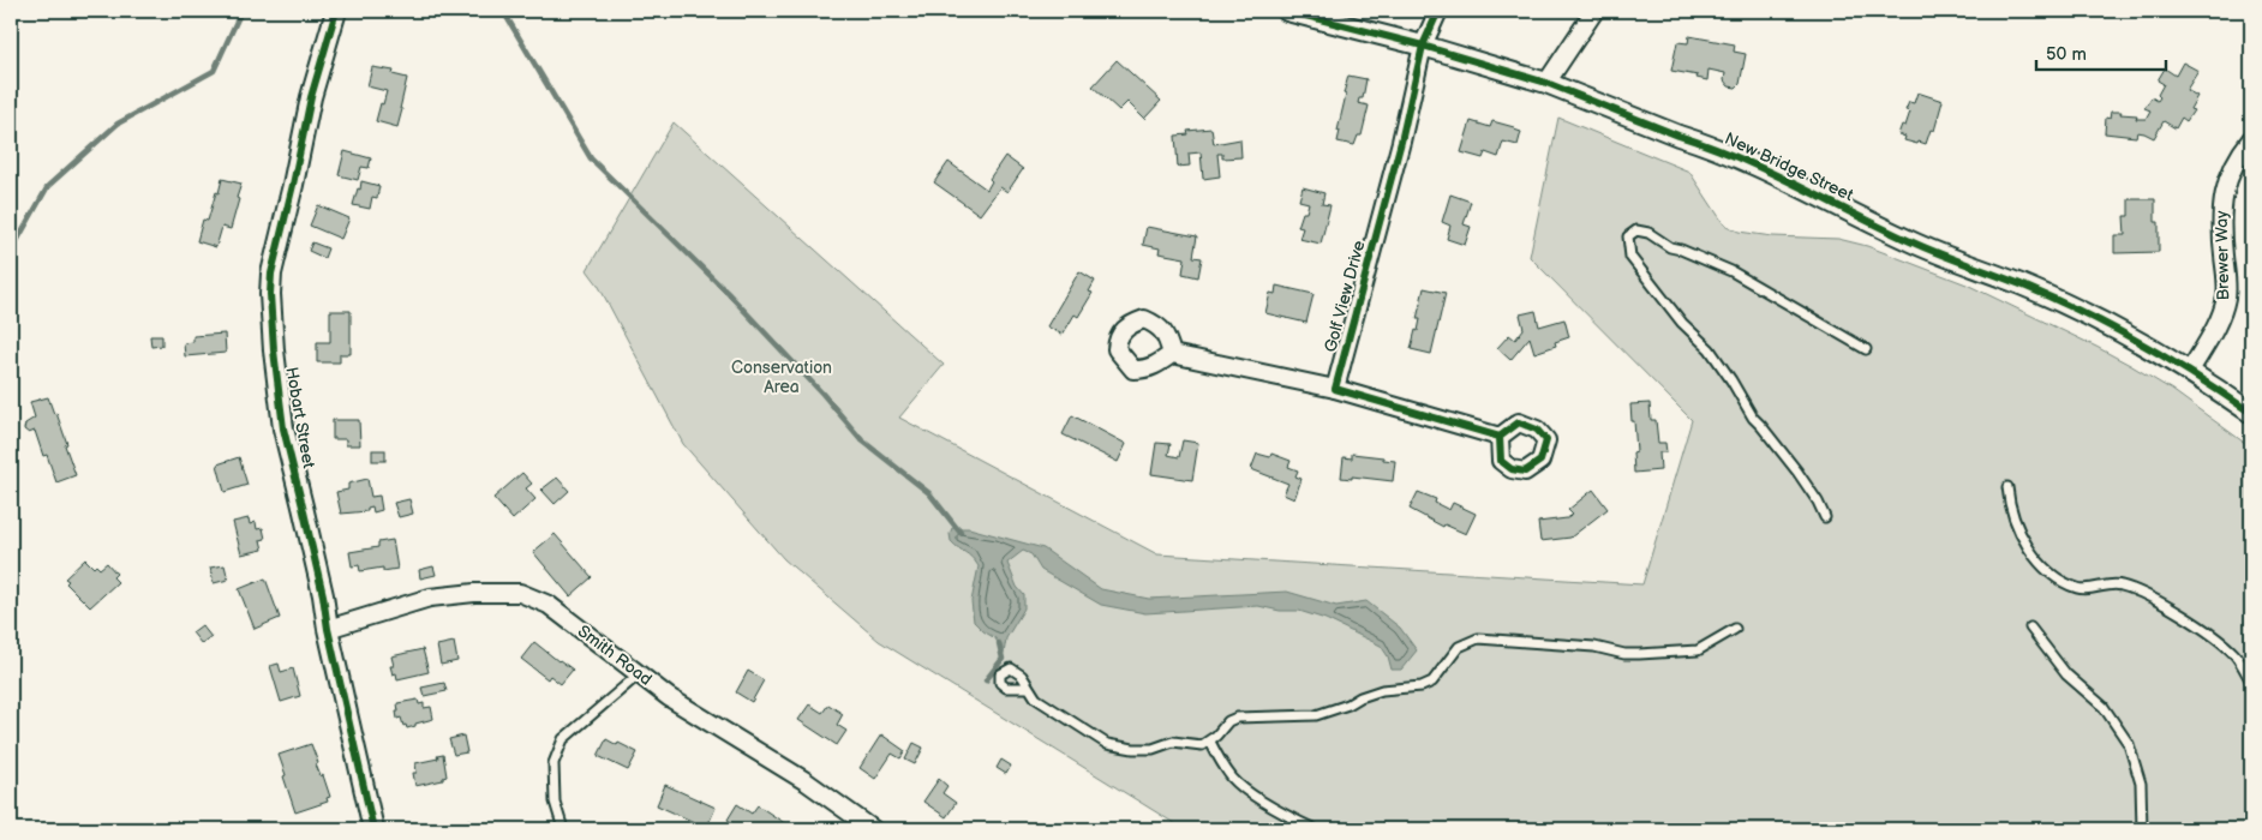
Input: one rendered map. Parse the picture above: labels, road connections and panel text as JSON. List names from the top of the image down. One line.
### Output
{"streets":{"street":["New Bridge Street","Brewer Way","Golf View Drive","Hobart Street","Smith Road"]},"crossings":[["New Bridge Street","Brewer Way"],["New Bridge Street","Golf View Drive"],["Hobart Street","Smith Road"]],"parks":["Conservation Area"],"scale_bar":"50 m"}
